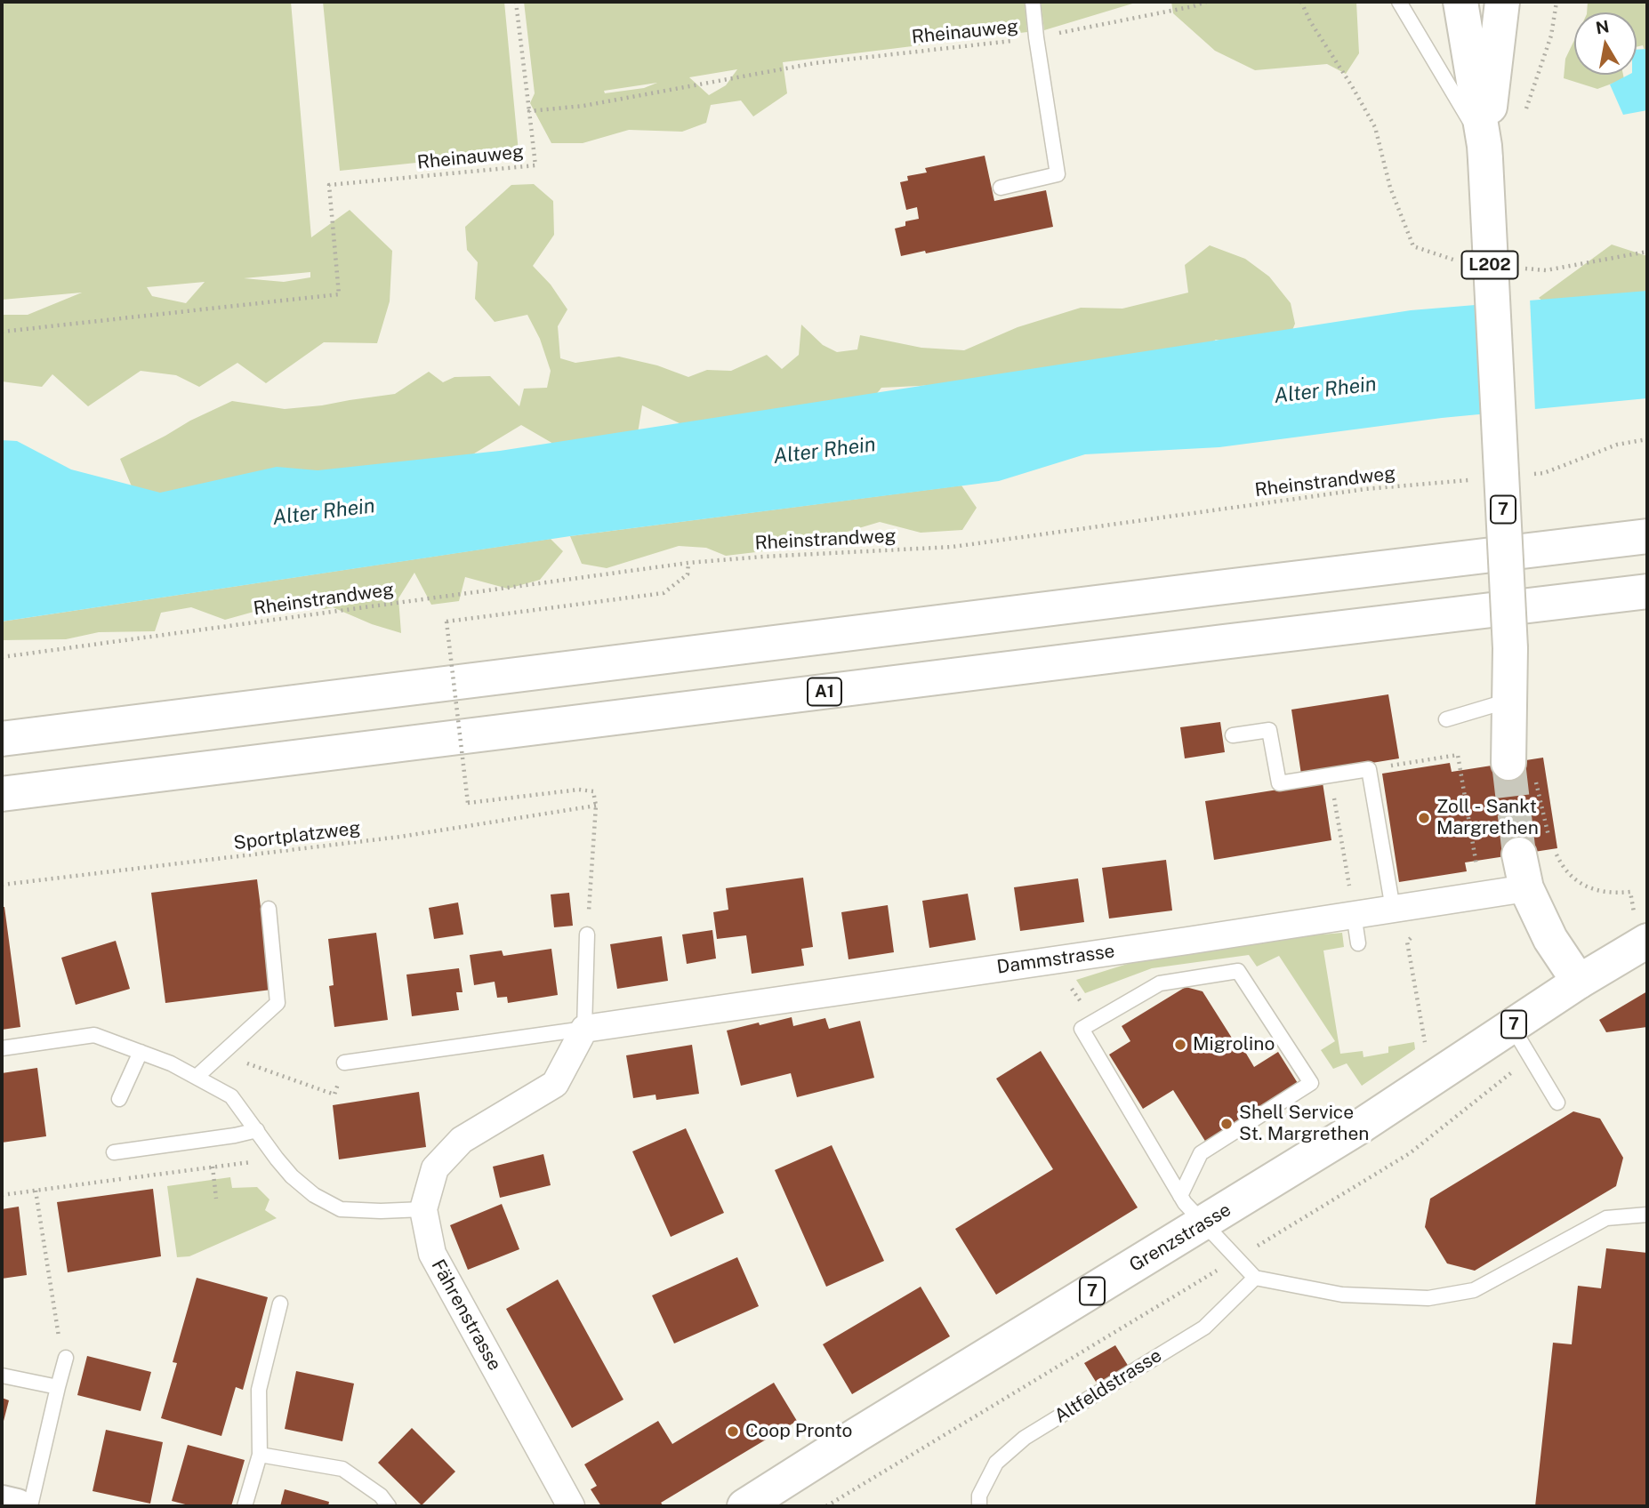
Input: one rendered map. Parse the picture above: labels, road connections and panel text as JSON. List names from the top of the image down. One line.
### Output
{"streets":{"main road":["L202","7","A1","Grenzstrasse"],"street":["Dammstrasse","Fährenstrasse"],"lane":["Altfeldstrasse"],"path":["Rheinauweg","Rheinstrandweg","Sportplatzweg"]},"crossings":[["L202","7"],["Dammstrasse","Fährenstrasse"]],"water":["Alter Rhein"],"places":["Zoll - Sankt Margrethen","Migrolino","Shell Service St. Margrethen","Coop Pronto"],"north":"top"}
